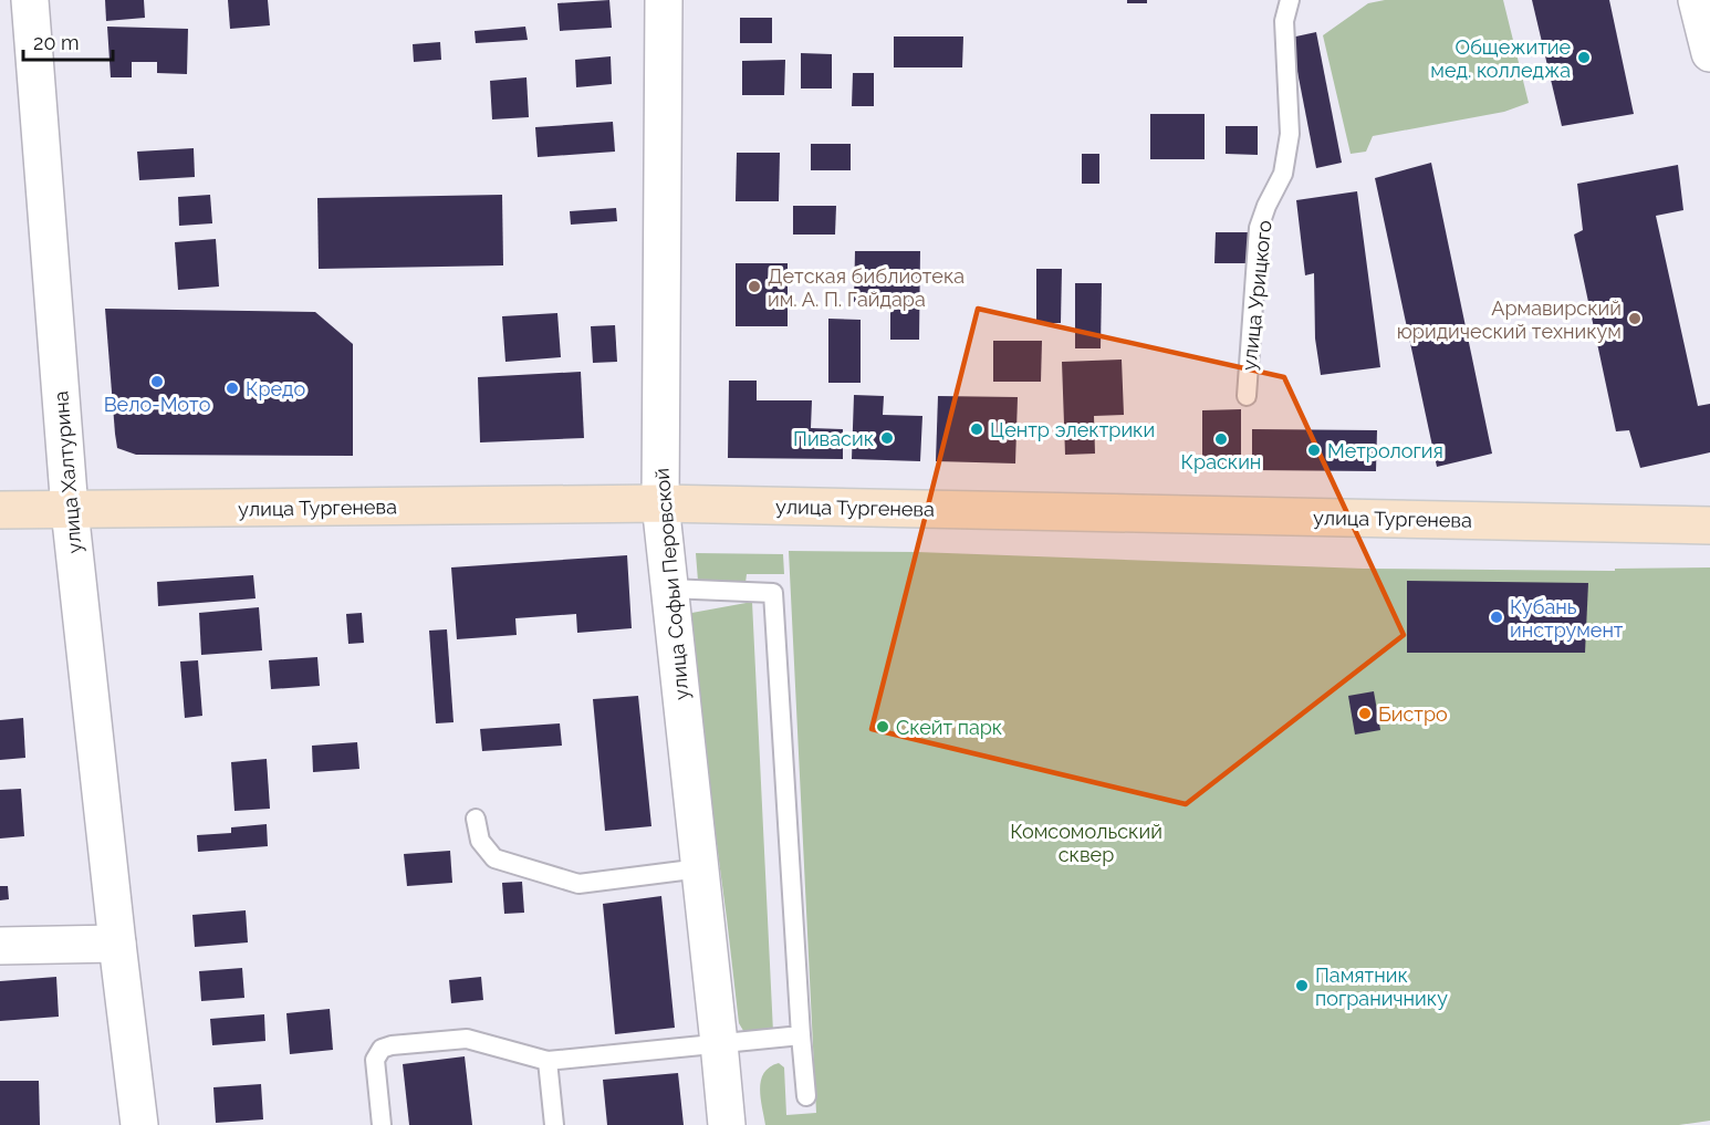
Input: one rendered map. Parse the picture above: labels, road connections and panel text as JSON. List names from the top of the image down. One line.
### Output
{"streets":{"main road":["улица Тургенева"],"street":["улица Халтурина","улица Софьи Перовской"],"lane":["улица Урицкого"]},"crossings":[["улица Халтурина","улица Тургенева"],["улица Тургенева","улица Софьи Перовской"]],"parks":["Комсомольский сквер"],"places":["Общежитие мед. колледжа","Детская библиотека им. А. П. Гайдара","Армавирский юридический техникум","Вело-Мото","Кредо","Центр электрики","Пивасик","Краскин","Метрология","Кубань инструмент","Бистро","Скейт парк","Памятник пограничнику"],"scale_bar":"20 m"}
